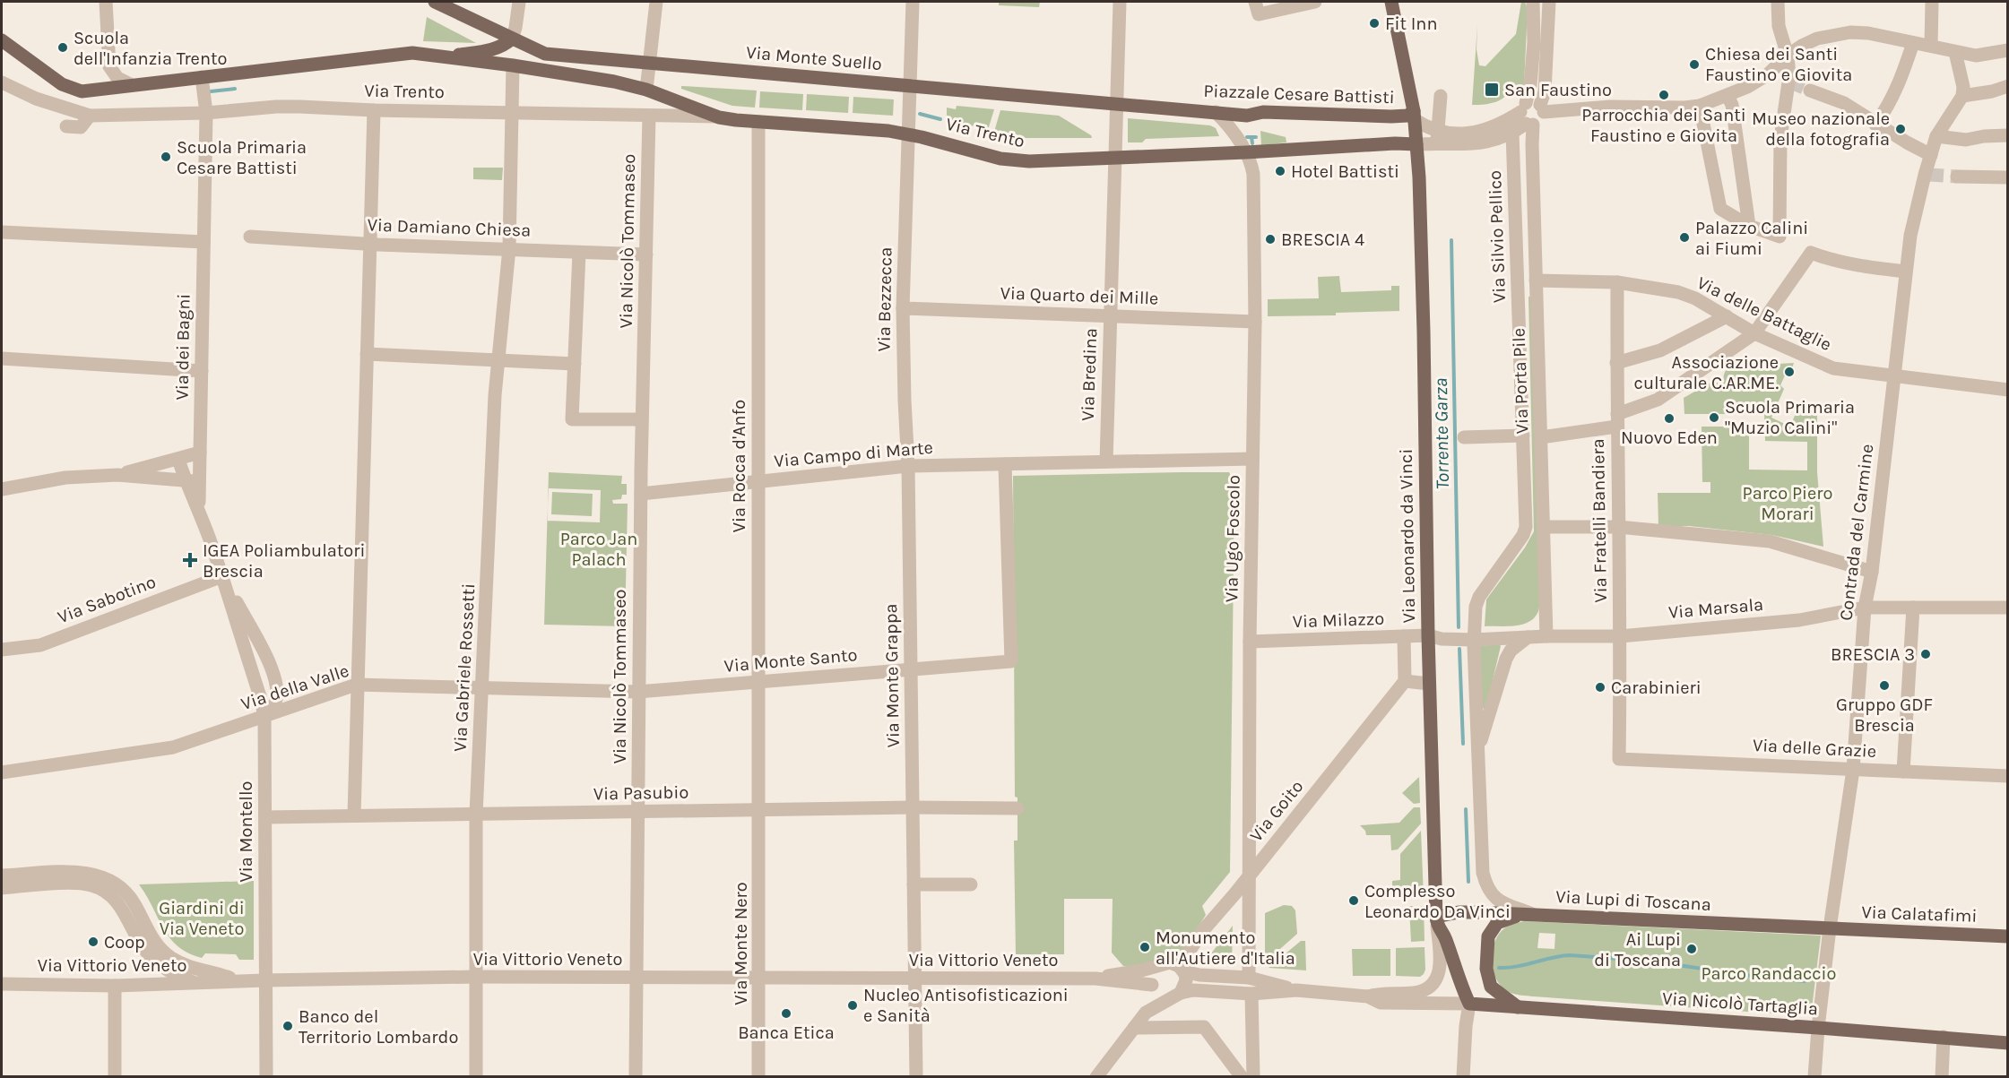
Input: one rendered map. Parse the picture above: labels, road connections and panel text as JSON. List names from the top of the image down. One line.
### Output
{"streets":{"main road":["Via Monte Suello","Via Trento","Piazzale Cesare Battisti","Via Leonardo da Vinci","Via Lupi di Toscana","Via Calatafimi","Via Nicolò Tartaglia"],"street":["Via Damiano Chiesa","Via Silvio Pellico","Via Nicolò Tommaseo","Via Quarto dei Mille","Via Bezzecca","Via delle Battaglie","Via dei Bagni","Via Bredina","Via Porta Pile","Via Campo di Marte","Via Rocca d'Anfo","Via Fratelli Bandiera","Contrada del Carmine","Via Ugo Foscolo","Via Sabotino","Via Marsala","Via Milazzo","Via Monte Santo","Via Gabriele Rossetti","Via Monte Grappa","Via della Valle","Via delle Grazie","Via Pasubio","Via Goito","Via Montello","Via Monte Nero","Via Vittorio Veneto"]},"crossings":[["Via Monte Suello","Piazzale Cesare Battisti"],["Via Monte Suello","Via Bredina"],["Via Trento","Via Nicolò Tommaseo"],["Via Trento","Via Bezzecca"],["Via Trento","Via dei Bagni"],["Via Trento","Via Bredina"],["Via Trento","Via Rocca d'Anfo"],["Via Trento","Via Ugo Foscolo"],["Via Trento","Via Gabriele Rossetti"],["Piazzale Cesare Battisti","Via Bredina"],["Piazzale Cesare Battisti","Via Leonardo da Vinci"],["Piazzale Cesare Battisti","Via Ugo Foscolo"],["Via Damiano Chiesa","Via Nicolò Tommaseo"],["Via Damiano Chiesa","Via Gabriele Rossetti"],["Via Silvio Pellico","Via Marsala"],["Via Silvio Pellico","Via Lupi di Toscana"],["Via Nicolò Tommaseo","Via Campo di Marte"],["Via Nicolò Tommaseo","Via Monte Santo"],["Via Nicolò Tommaseo","Via della Valle"],["Via Nicolò Tommaseo","Via Pasubio"],["Via Nicolò Tommaseo","Via Vittorio Veneto"],["Via Quarto dei Mille","Via Bezzecca"],["Via Quarto dei Mille","Via Bredina"],["Via Quarto dei Mille","Via Ugo Foscolo"],["Via Bezzecca","Via Campo di Marte"],["Via Bezzecca","Via Monte Grappa"],["Via delle Battaglie","Via Porta Pile"],["Via delle Battaglie","Via Fratelli Bandiera"],["Via delle Battaglie","Contrada del Carmine"],["Via Bredina","Via Campo di Marte"],["Via Porta Pile","Via Marsala"],["Via Campo di Marte","Via Rocca d'Anfo"],["Via Campo di Marte","Via Ugo Foscolo"],["Via Campo di Marte","Via Monte Santo"],["Via Campo di Marte","Via Monte Grappa"],["Via Rocca d'Anfo","Via Monte Santo"],["Via Rocca d'Anfo","Via Pasubio"],["Via Rocca d'Anfo","Via Monte Nero"],["Via Fratelli Bandiera","Via Marsala"],["Via Fratelli Bandiera","Via delle Grazie"],["Contrada del Carmine","Via Marsala"],["Contrada del Carmine","Via delle Grazie"],["Contrada del Carmine","Via Lupi di Toscana"],["Contrada del Carmine","Via Calatafimi"],["Contrada del Carmine","Via Nicolò Tartaglia"],["Via Leonardo da Vinci","Via Marsala"],["Via Leonardo da Vinci","Via Milazzo"],["Via Leonardo da Vinci","Via Lupi di Toscana"],["Via Leonardo da Vinci","Via Nicolò Tartaglia"],["Via Ugo Foscolo","Via Milazzo"],["Via Ugo Foscolo","Via Goito"],["Via Marsala","Via Milazzo"],["Via Monte Santo","Via Monte Grappa"],["Via Monte Santo","Via della Valle"],["Via Gabriele Rossetti","Via della Valle"],["Via Gabriele Rossetti","Via Pasubio"],["Via Gabriele Rossetti","Via Vittorio Veneto"],["Via Monte Grappa","Via Pasubio"],["Via Monte Grappa","Via Vittorio Veneto"],["Via della Valle","Via Montello"],["Via Pasubio","Via Montello"],["Via Pasubio","Via Monte Nero"],["Via Goito","Via Vittorio Veneto"],["Via Montello","Via Vittorio Veneto"],["Via Lupi di Toscana","Via Calatafimi"],["Via Monte Nero","Via Vittorio Veneto"]],"water":["Torrente Garza"],"parks":["Parco Piero Morari","Parco Jan Palach","Giardini di Via Veneto","Parco Randaccio"],"places":{"other":["Fit Inn","Scuola dell'Infanzia Trento","Chiesa dei Santi Faustino e Giovita","Parrocchia dei Santi Faustino e Giovita","Museo nazionale della fotografia","Scuola Primaria Cesare Battisti","Hotel Battisti","Palazzo Calini ai Fiumi","BRESCIA 4","Associazione culturale C.AR.ME.","Scuola Primaria \"Muzio Calini\"","Nuovo Eden","BRESCIA 3","Gruppo GDF Brescia","Carabinieri","Complesso Leonardo Da Vinci","Coop","Monumento all'Autiere d'Italia","Ai Lupi di Toscana","Nucleo Antisofisticazioni e Sanità","Banca Etica","Banco del Territorio Lombardo"],"transit":["San Faustino"],"health":["IGEA Poliambulatori Brescia"]}}
